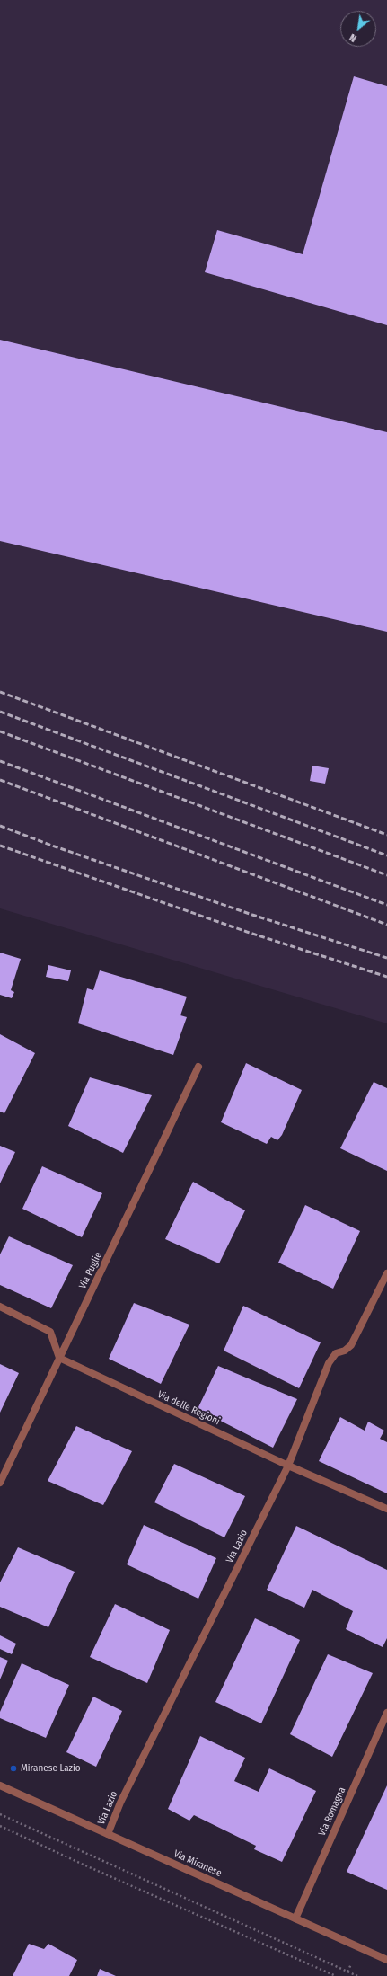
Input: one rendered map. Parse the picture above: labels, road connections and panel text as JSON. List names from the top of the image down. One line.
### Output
{"streets":{"street":["Via Puglie","Via delle Regioni","Via Lazio","Via Romagna","Via Miranese"]},"crossings":[["Via Puglie","Via delle Regioni"],["Via delle Regioni","Via Lazio"],["Via Lazio","Via Miranese"],["Via Romagna","Via Miranese"]],"places":["Miranese Lazio"],"north":"bottom left"}
